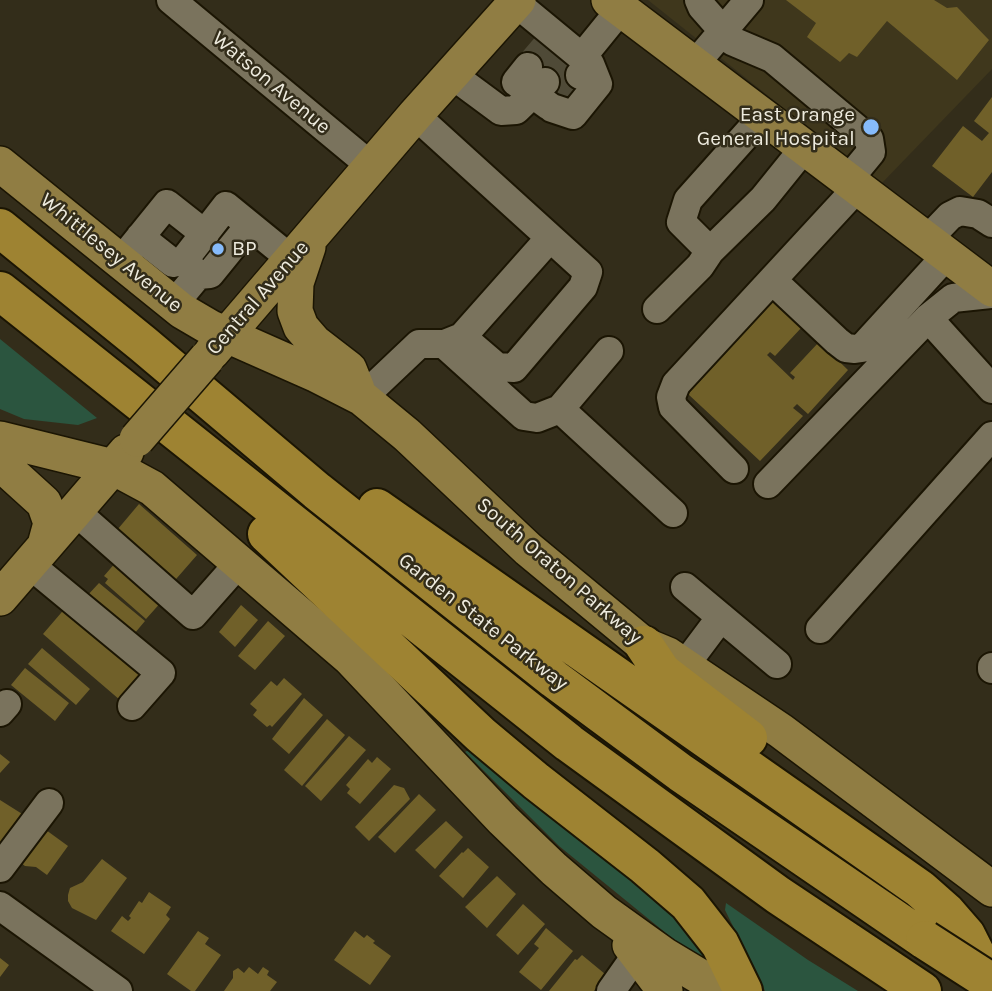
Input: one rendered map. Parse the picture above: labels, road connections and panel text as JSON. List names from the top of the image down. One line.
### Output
{"streets":{"highway":["Garden State Parkway"],"main road":["Whittlesey Avenue","Central Avenue","South Oraton Parkway"],"street":["Watson Avenue"]},"crossings":[["Watson Avenue","Central Avenue"],["Whittlesey Avenue","Central Avenue"],["Whittlesey Avenue","South Oraton Parkway"],["Central Avenue","South Oraton Parkway"]],"places":["East Orange General Hospital","BP"]}
